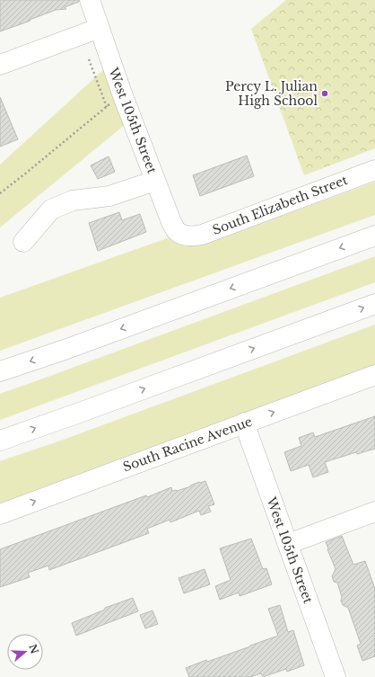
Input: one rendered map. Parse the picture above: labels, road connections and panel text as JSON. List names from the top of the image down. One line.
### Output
{"streets":{"main road":["West 105th Street","South Elizabeth Street","South Racine Avenue"]},"crossings":[["West 105th Street","South Elizabeth Street"],["West 105th Street","South Racine Avenue"]],"places":["Percy L. Julian High School"],"north":"right"}
